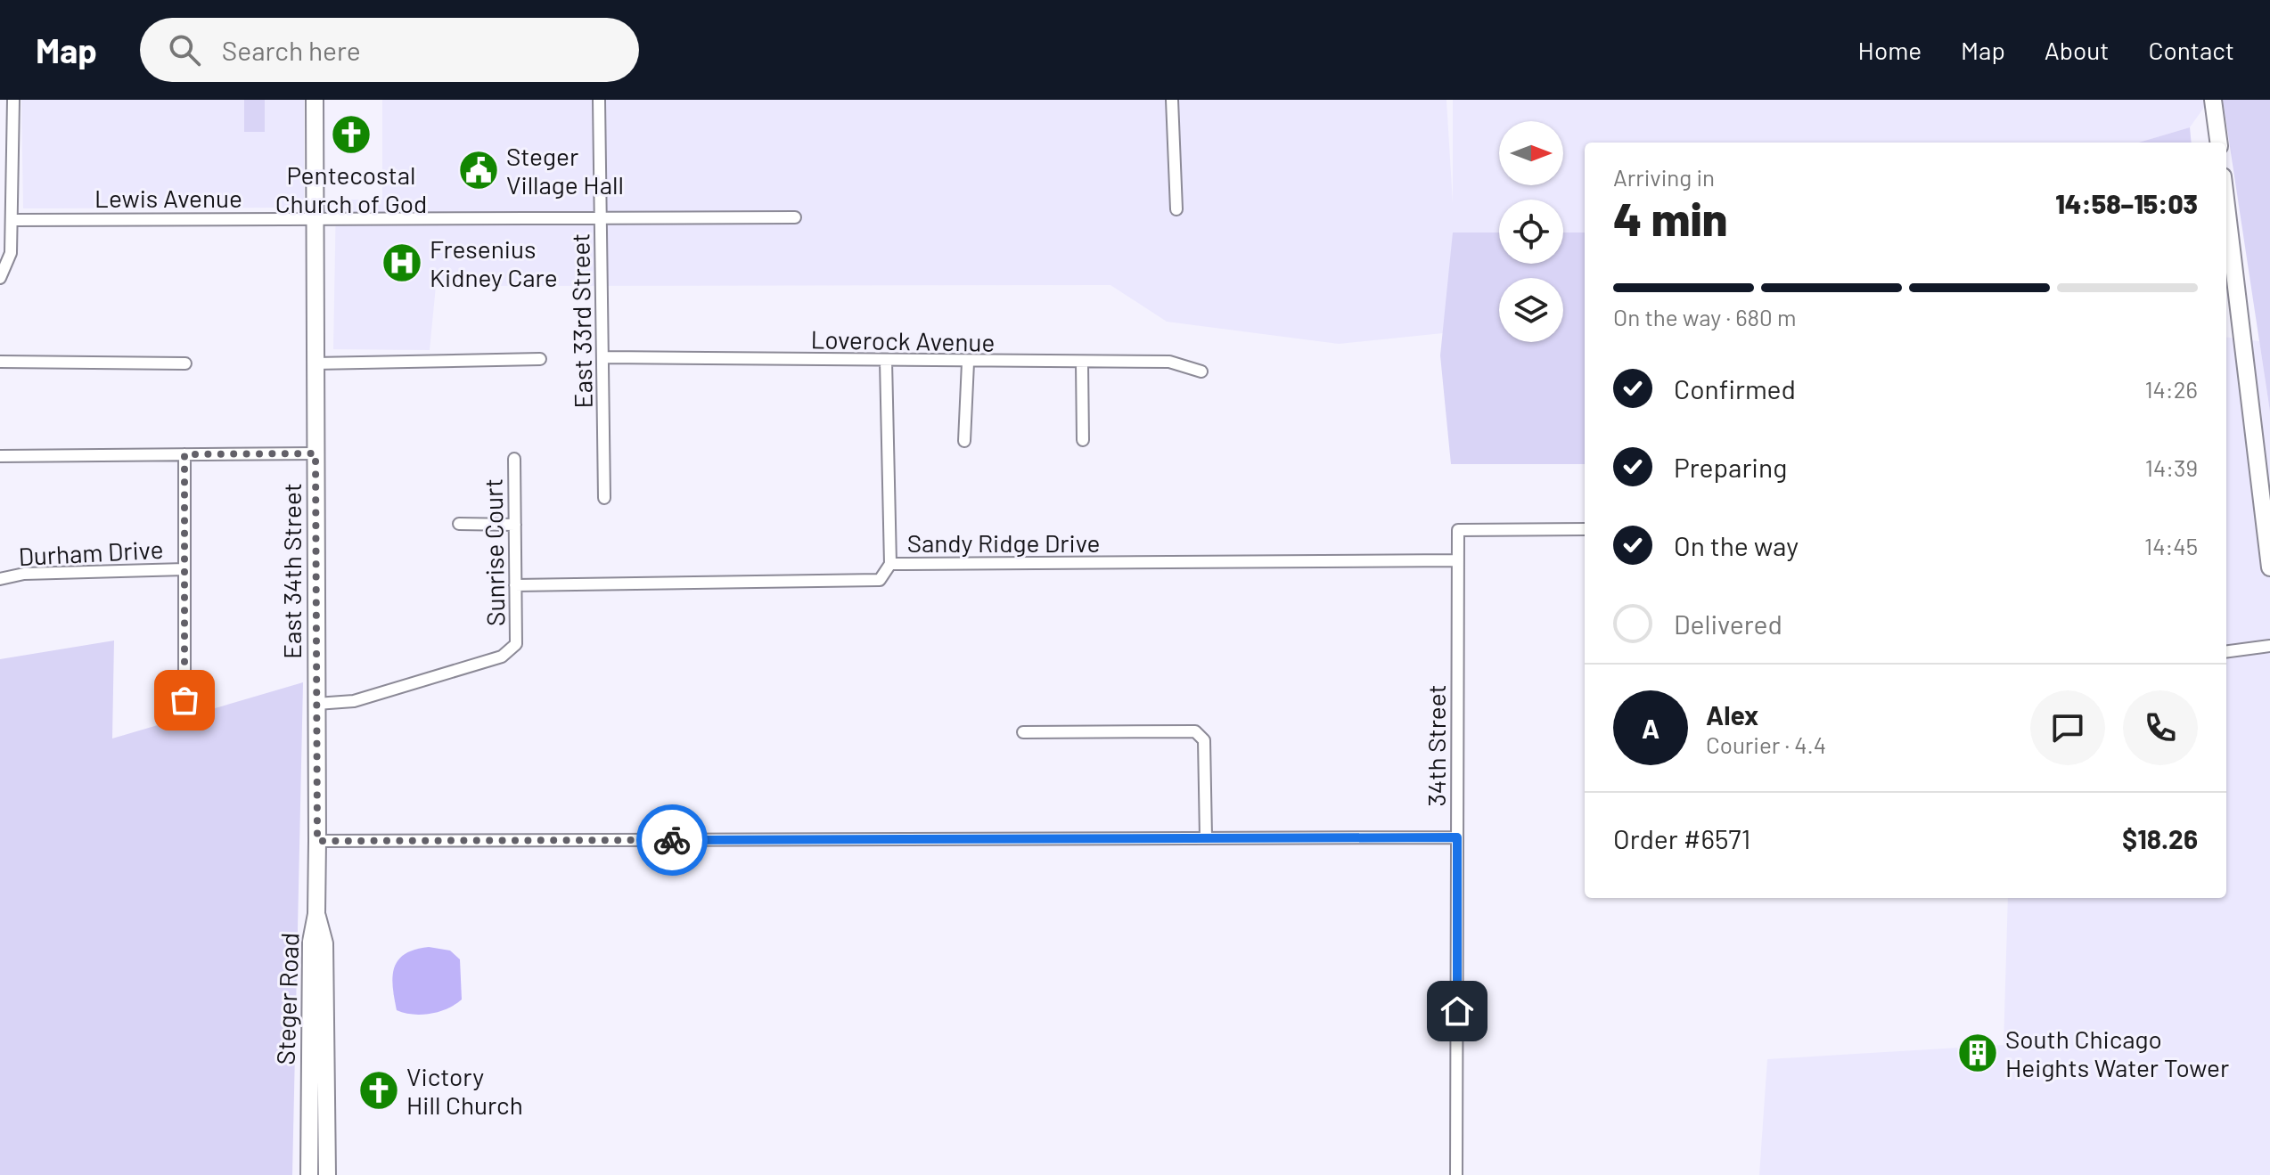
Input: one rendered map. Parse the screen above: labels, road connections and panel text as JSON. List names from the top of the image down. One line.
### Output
{"streets":{"street":["Lewis Avenue","East 33rd Street","Loverock Avenue","Sandy Ridge Drive","Durham Drive","Sunrise Court","East 34th Street","34th Street","Steger Road"]},"crossings":[["Lewis Avenue","East 33rd Street"],["Lewis Avenue","East 34th Street"],["East 33rd Street","Loverock Avenue"],["Sandy Ridge Drive","Sunrise Court"],["Sandy Ridge Drive","34th Street"],["Sunrise Court","East 34th Street"],["East 34th Street","Steger Road"]],"places":{"church":["Pentecostal Church of God","Victory Hill Church"],"public building":["Steger Village Hall"],"hospital":["Fresenius Kidney Care"],"building":["South Chicago Heights Water Tower"]},"north":"right","page":{"header":"Map","search":"Search here","nav":["Home","Map","About","Contact"],"heading":["4 min","Arriving in","14:58–15:03"],"panel":["Alex","Courier · 4.4","Order #6571","$18.26"],"bar":"On the way · 680 m","list":[["Confirmed","14:26"],["Preparing","14:39"],["On the way","14:45"],"Delivered"],"round":"A"}}
